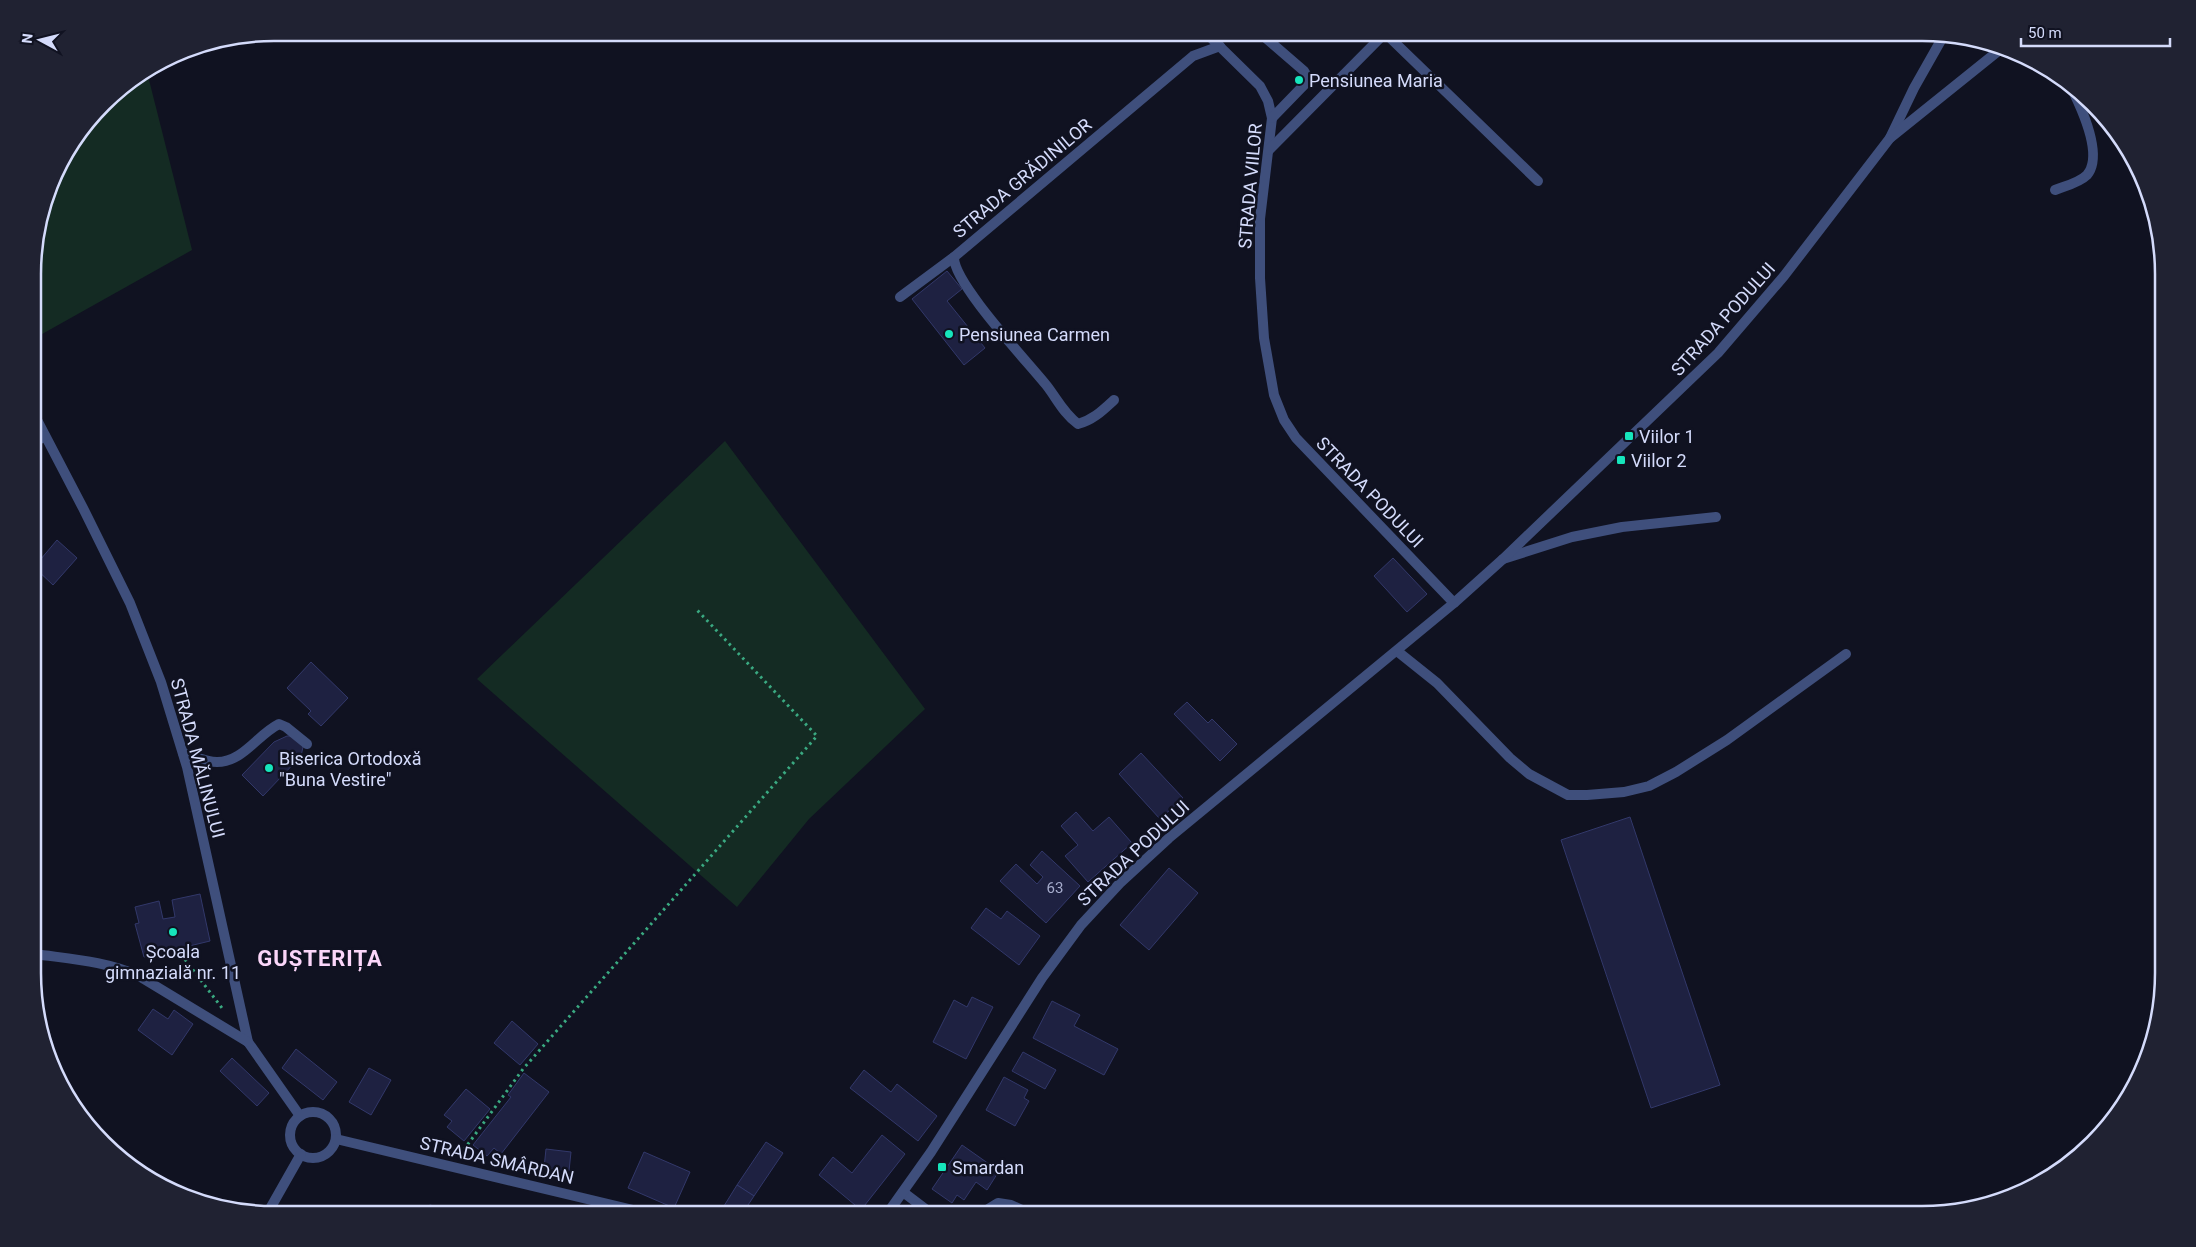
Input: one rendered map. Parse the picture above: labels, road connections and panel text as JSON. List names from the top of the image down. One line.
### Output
{"streets":{"street":["STRADA GRĂDINILOR","STRADA VIILOR","STRADA PODULUI","STRADA MĂLINULUI","STRADA SMÂRDAN"]},"crossings":[["STRADA GRĂDINILOR","STRADA VIILOR"],["STRADA VIILOR","STRADA PODULUI"],["STRADA MĂLINULUI","STRADA SMÂRDAN"]],"districts":["GUȘTERIȚA"],"places":{"other":["Pensiunea Maria","Pensiunea Carmen","Biserica Ortodoxă \"Buna Vestire\"","Școala gimnazială nr. 11"],"transit":["Viilor 1","Viilor 2","Smardan"]},"house_numbers":["63"],"scale_bar":"50 m","north":"left"}
